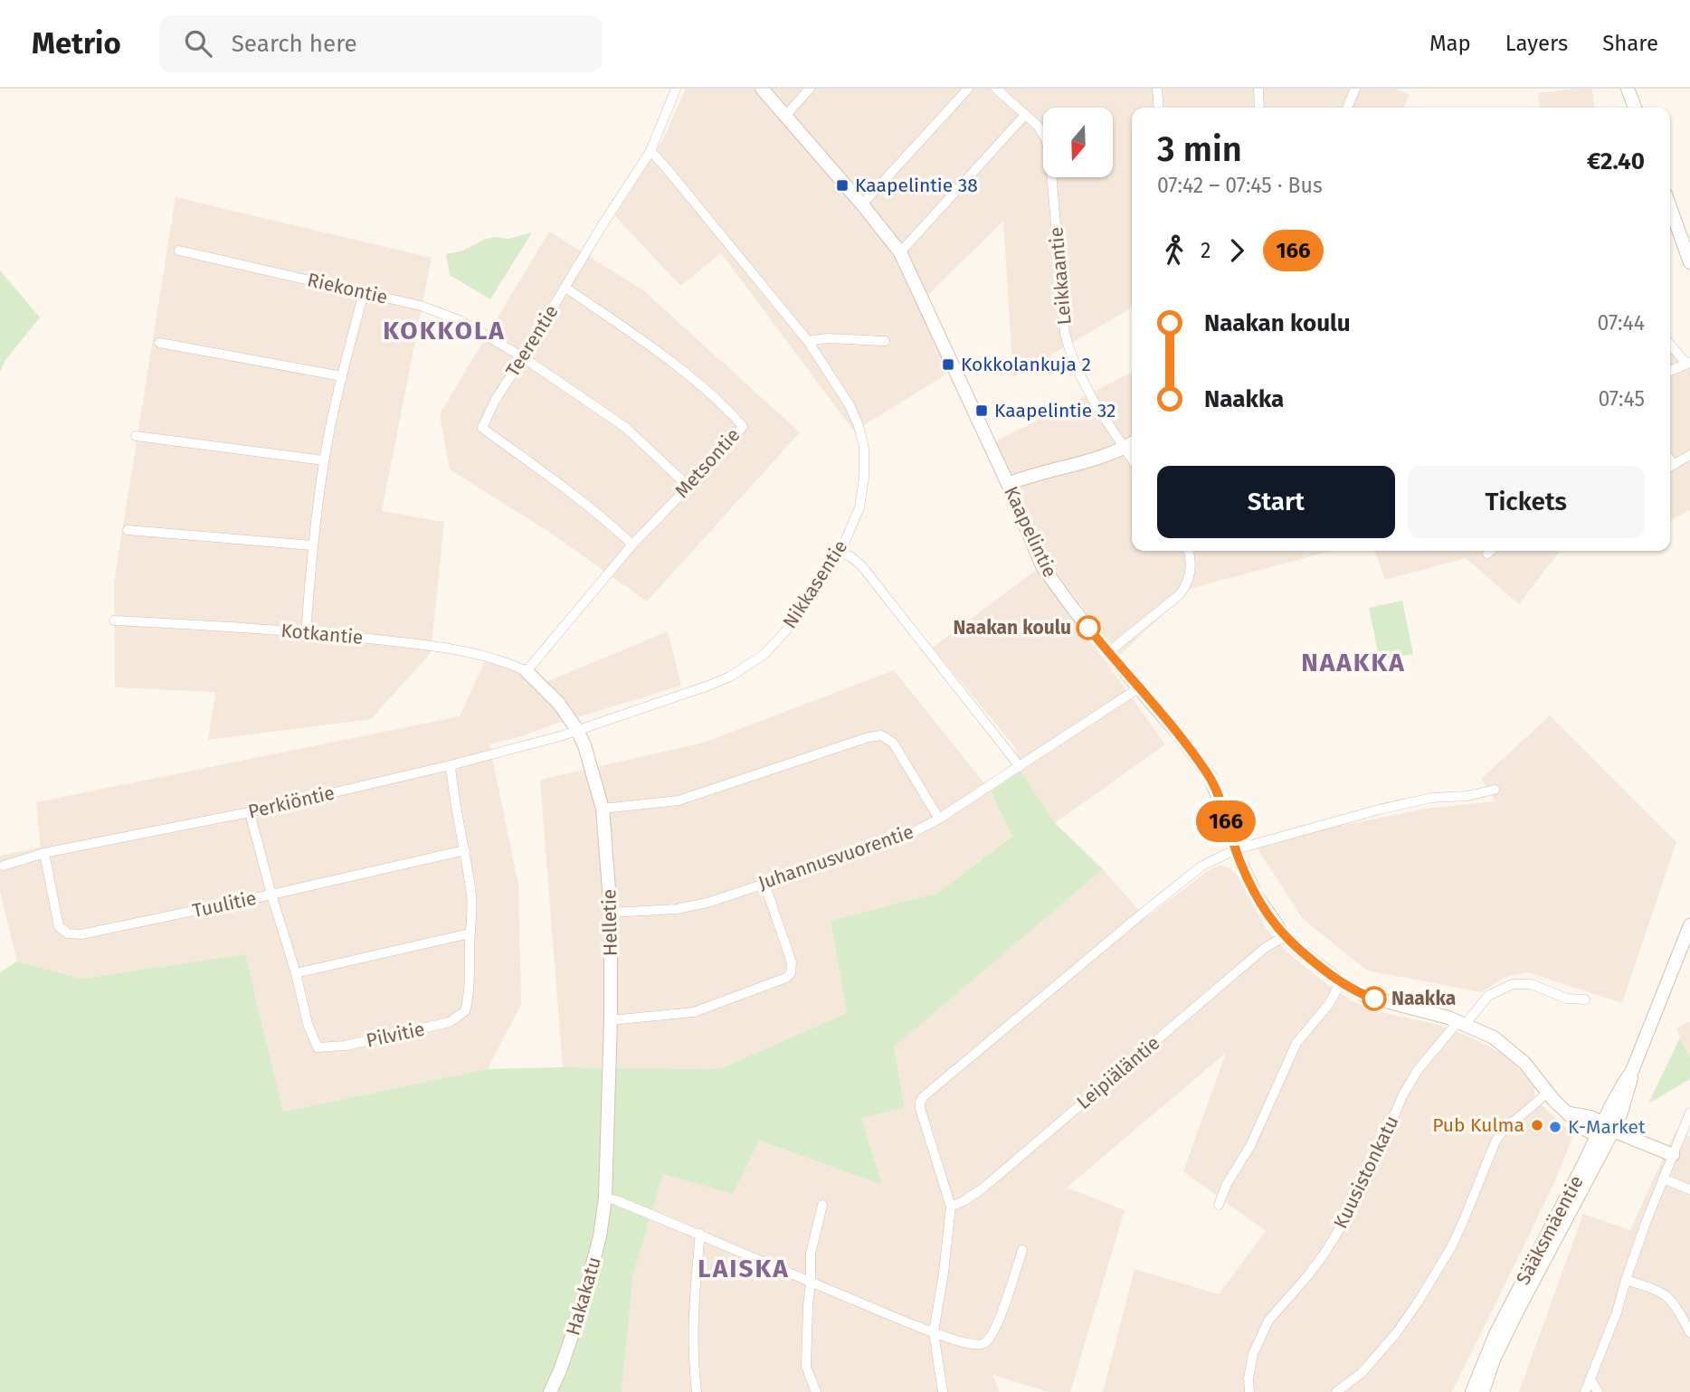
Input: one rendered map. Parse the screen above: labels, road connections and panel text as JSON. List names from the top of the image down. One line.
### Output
{"streets":{"street":["Leikkaantie","Riekontie","Teerentie","Metsontie","Kaapelintie","Nikkasentie","Kotkantie","Perkiöntie","Juhannusvuorentie","Tuulitie","Helletie","Pilvitie","Leipiäläntie","Kuusistonkatu","Sääksmäentie","Hakakatu"]},"crossings":[["Riekontie","Teerentie"],["Riekontie","Metsontie"],["Teerentie","Metsontie"],["Teerentie","Nikkasentie"],["Metsontie","Kotkantie"],["Metsontie","Helletie"],["Kaapelintie","Juhannusvuorentie"],["Kaapelintie","Leipiäläntie"],["Kaapelintie","Kuusistonkatu"],["Kaapelintie","Sääksmäentie"],["Nikkasentie","Perkiöntie"],["Nikkasentie","Helletie"],["Kotkantie","Helletie"],["Perkiöntie","Tuulitie"],["Perkiöntie","Helletie"],["Perkiöntie","Pilvitie"],["Juhannusvuorentie","Helletie"],["Tuulitie","Pilvitie"],["Helletie","Hakakatu"]],"districts":["KOKKOLA","NAAKKA","LAISKA"],"places":{"transit":["Kaapelintie 38","Kokkolankuja 2","Kaapelintie 32"],"other":["Naakan koulu","Naakka","Pub Kulma","K-Market"]},"lines":["bus line 166"],"north":"bottom","page":{"header":"Metrio","search":"Search here","nav":["Map","Layers","Share"],"on_map":"166","heading":["3 min","07:42 – 07:45 · Bus","€2.40"],"legs":["2","166"],"list":[{"name":"Naakan koulu","value":"07:44"},{"name":"Naakka","value":"07:45"}],"buttons":["Start","Tickets"]}}
